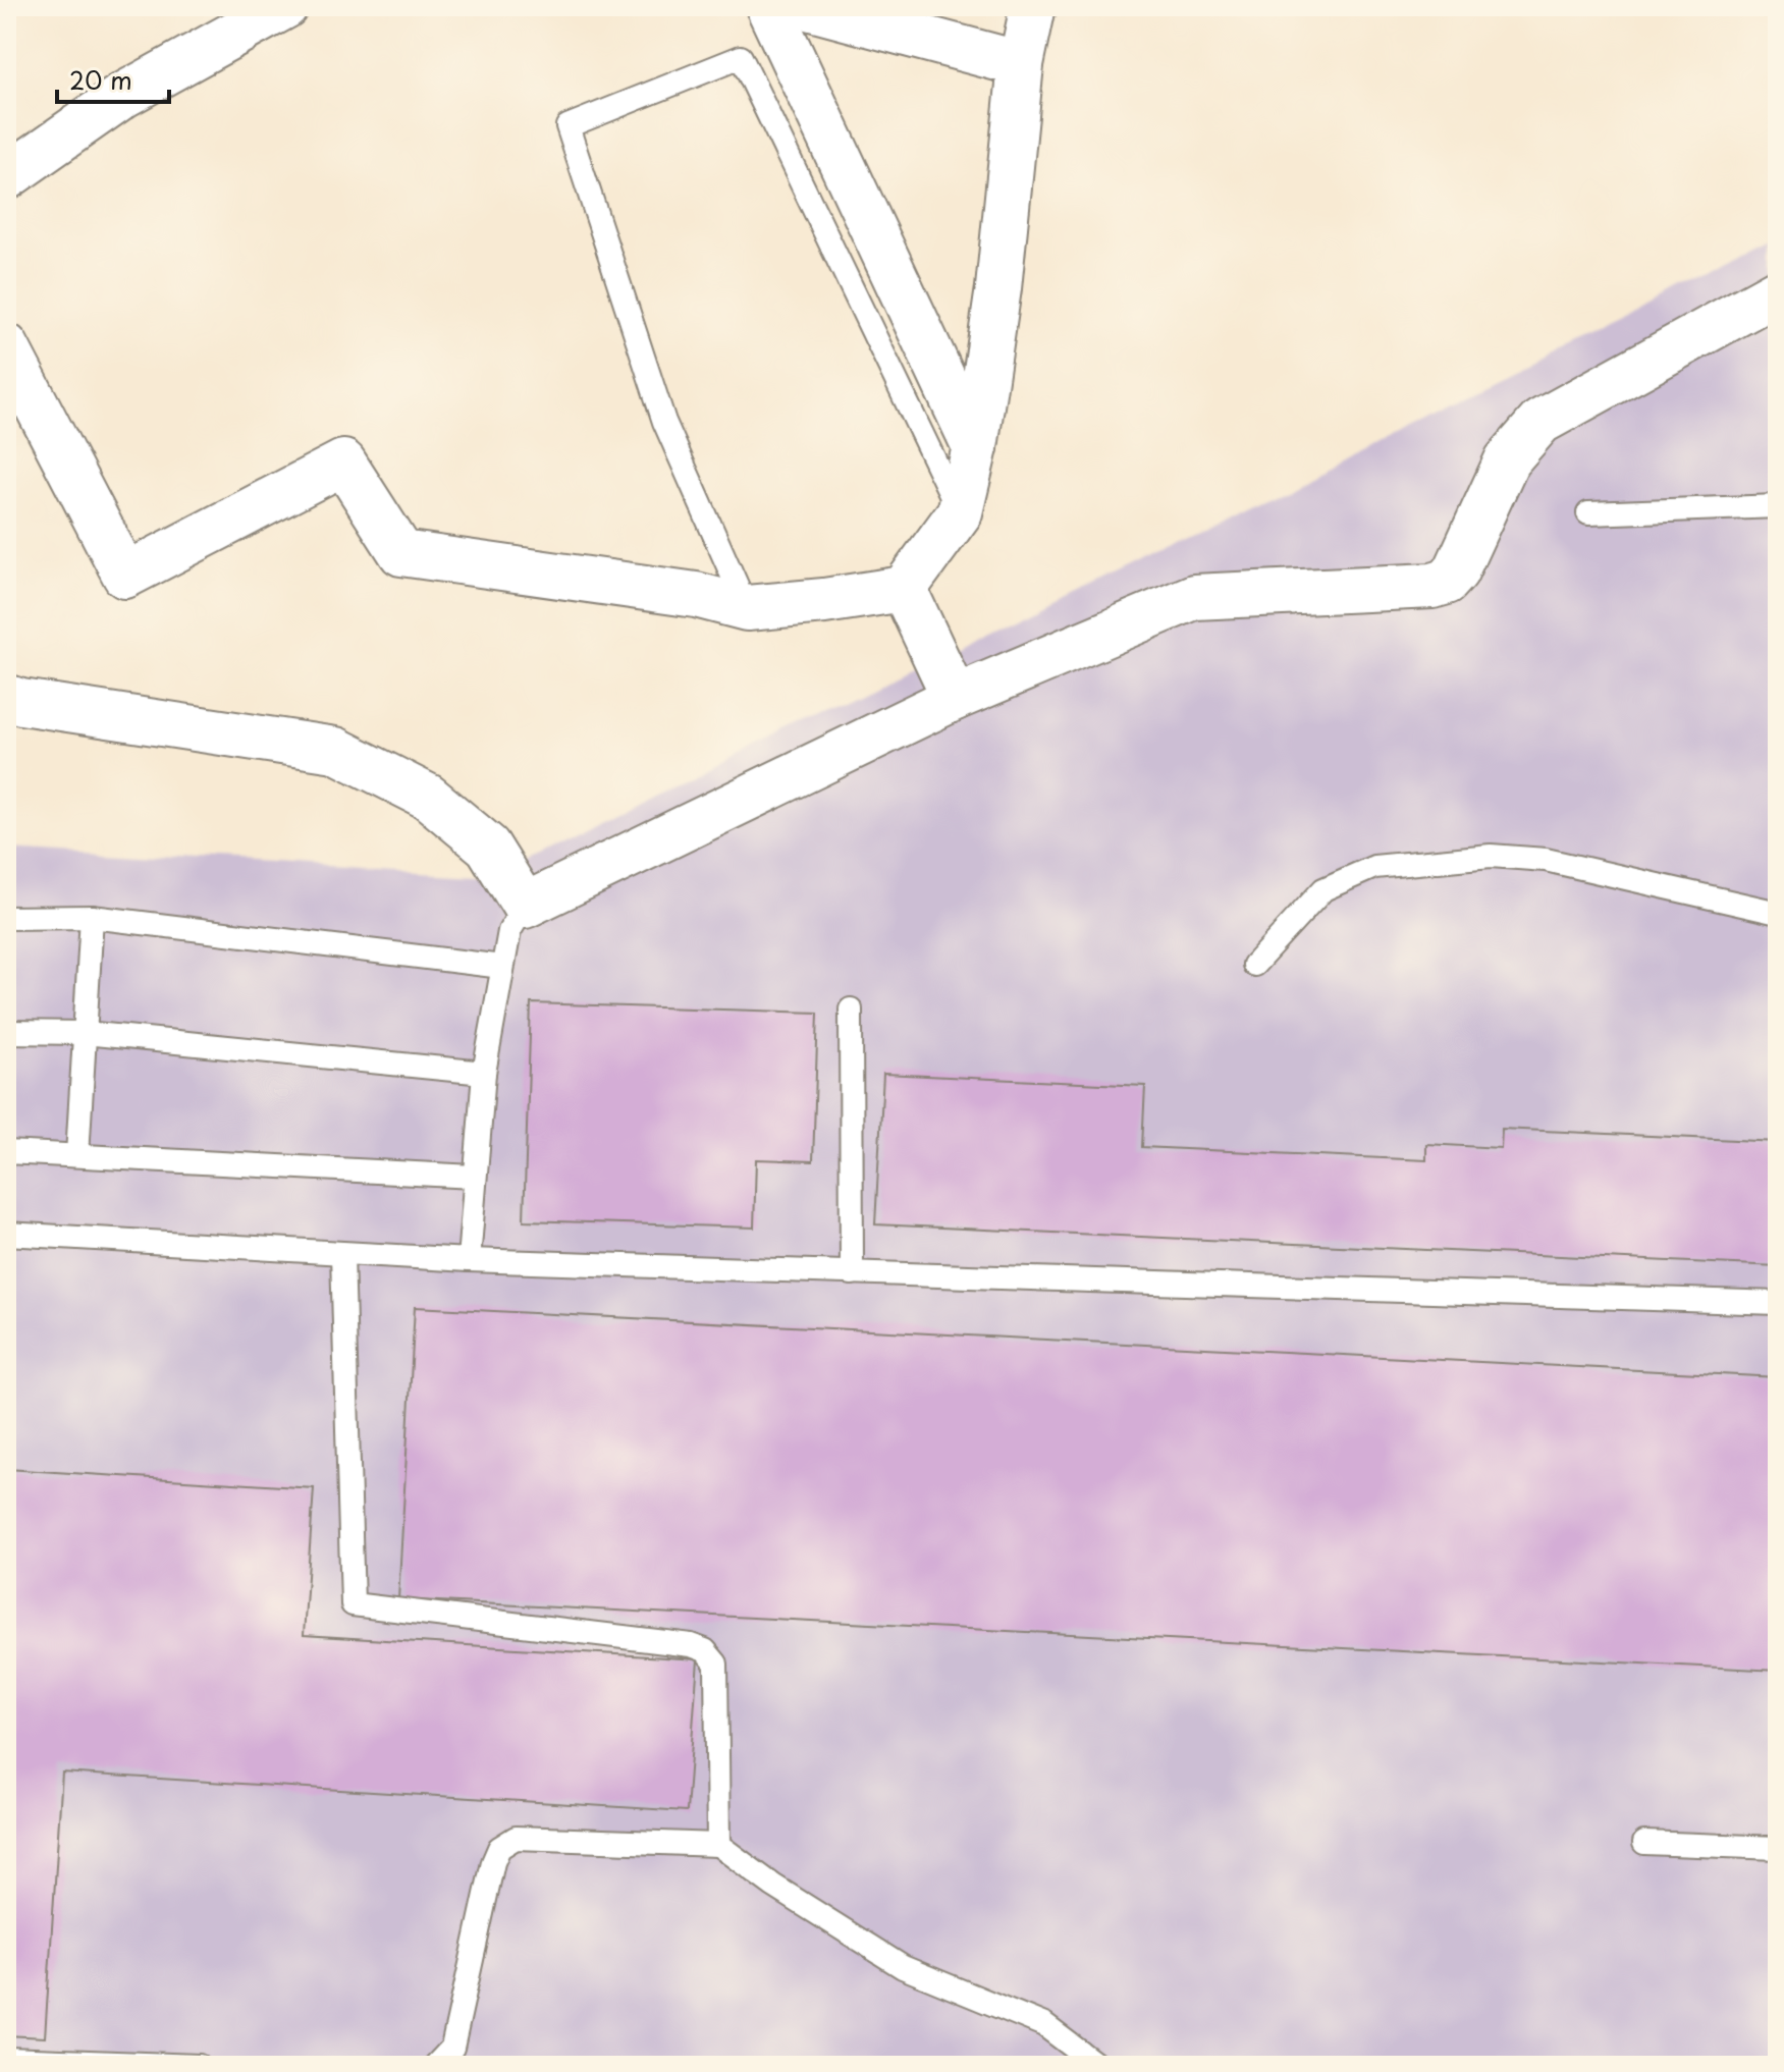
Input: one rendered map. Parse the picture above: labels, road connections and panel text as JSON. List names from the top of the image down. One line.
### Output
{"scale_bar":"20 m"}
